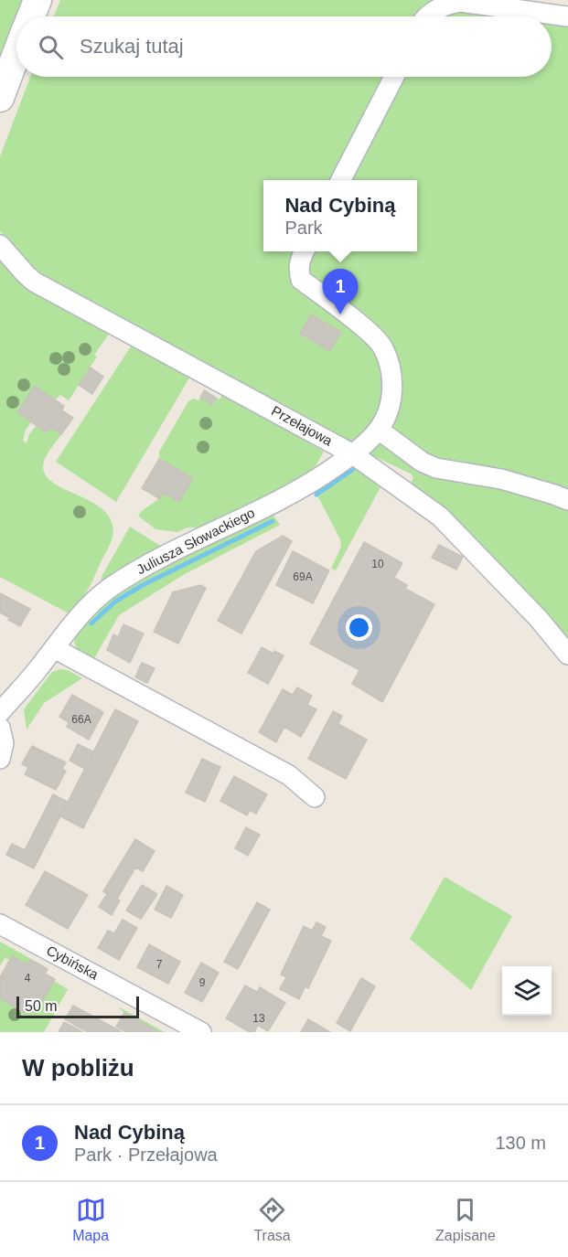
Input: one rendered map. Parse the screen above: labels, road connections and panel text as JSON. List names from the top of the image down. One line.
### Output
{"streets":{"street":["Przełajowa","Juliusza Słowackiego","Cybińska"]},"crossings":[["Przełajowa","Juliusza Słowackiego"]],"house_numbers":["10","69A","66A","7","4","9","13"],"scale_bar":"50 m","page":{"search":"Szukaj tutaj","popup":["Nad Cybiną","Park"],"pins":"1","scale":"50 m","heading":"W pobliżu","list":[{"mark":"1","name":"Nad Cybiną","note":"Park · Przełajowa","value":"130 m"}],"nav":["Mapa","Trasa","Zapisane"]}}
